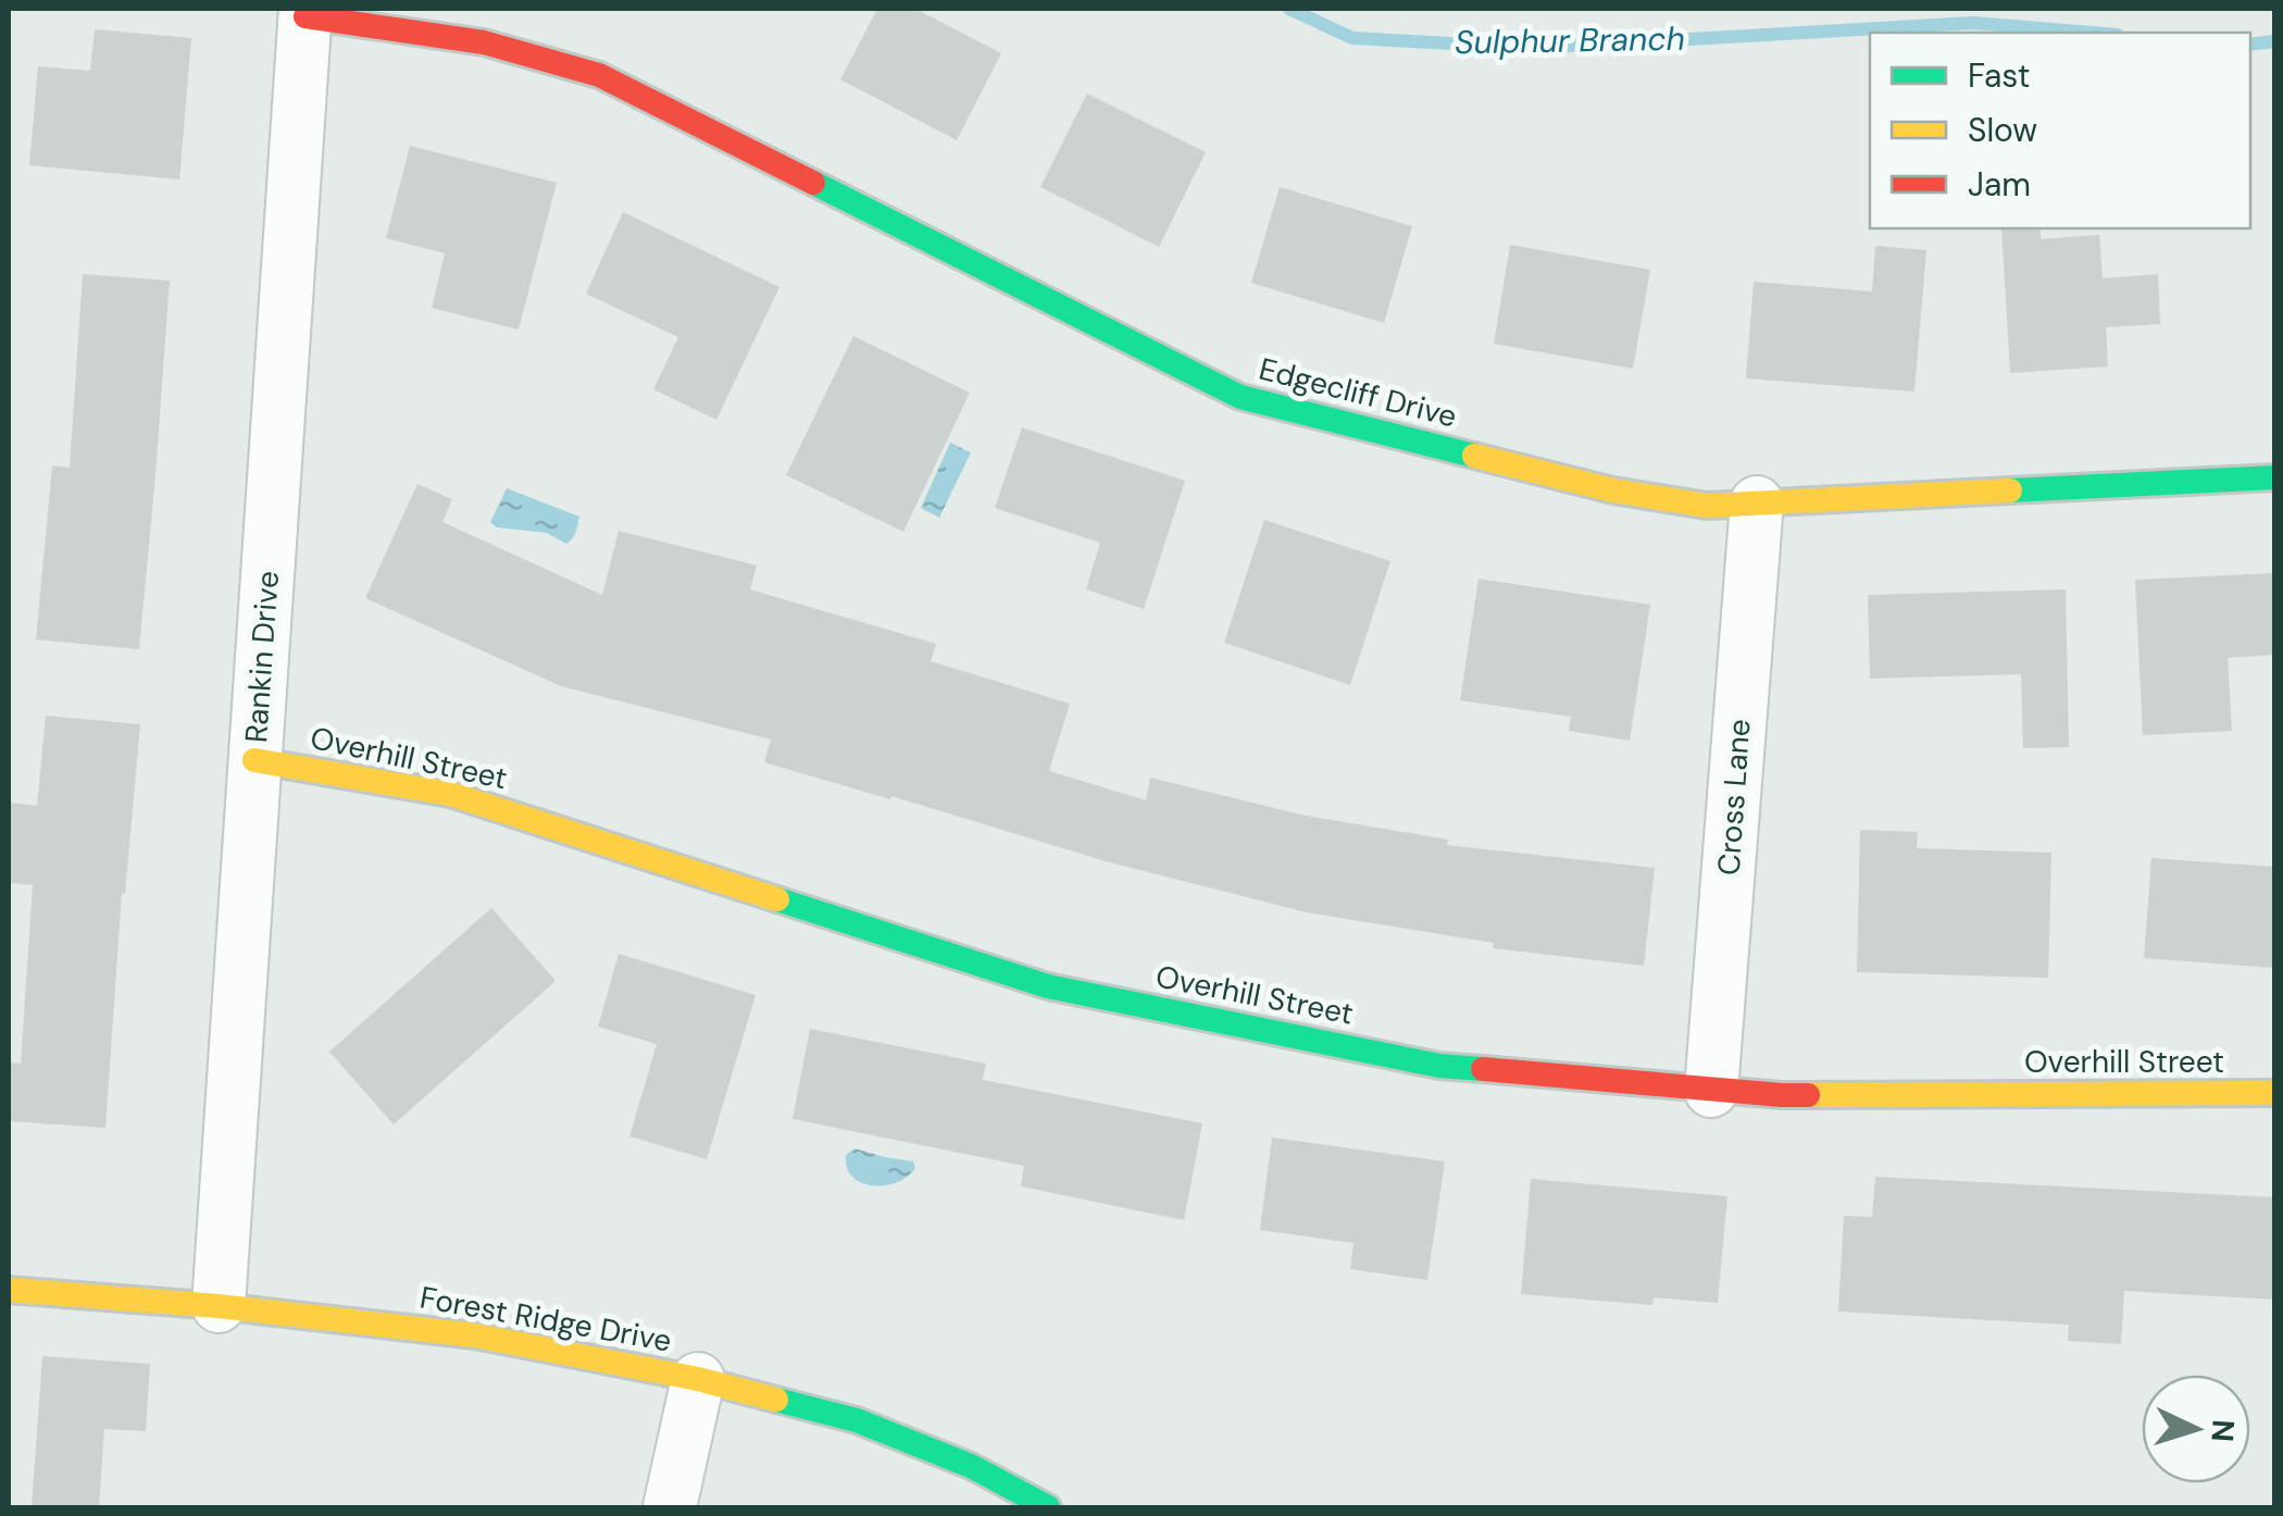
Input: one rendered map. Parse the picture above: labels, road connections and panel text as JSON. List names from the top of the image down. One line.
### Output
{"streets":{"street":["Edgecliff Drive","Rankin Drive","Overhill Street","Cross Lane","Forest Ridge Drive"]},"crossings":[["Edgecliff Drive","Rankin Drive"],["Edgecliff Drive","Cross Lane"],["Rankin Drive","Overhill Street"],["Rankin Drive","Forest Ridge Drive"],["Overhill Street","Cross Lane"]],"water":["Sulphur Branch"],"legend":["Fast","Slow","Jam"],"north":"right"}
